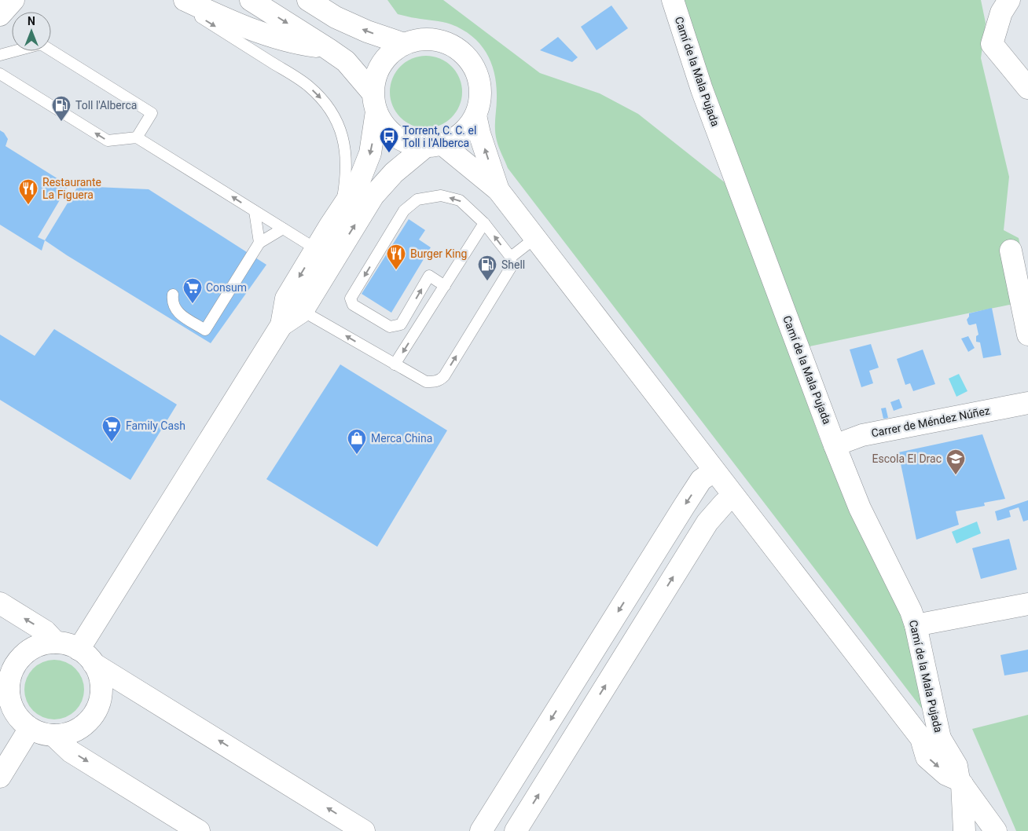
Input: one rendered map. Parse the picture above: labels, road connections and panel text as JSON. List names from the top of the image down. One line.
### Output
{"streets":{"street":["Camí de la Mala Pujada","Carrer de Méndez Núñez"]},"crossings":[["Camí de la Mala Pujada","Carrer de Méndez Núñez"]],"places":{"fuel station":["Toll l'Alberca","Shell"],"bus stop":["Torrent, C. C. el Toll i l'Alberca"],"restaurant":["Restaurante La Figuera","Burger King"],"supermarket":["Consum","Family Cash"],"shop":["Merca China"],"school or university":["Escola El Drac"]},"north":"top"}
